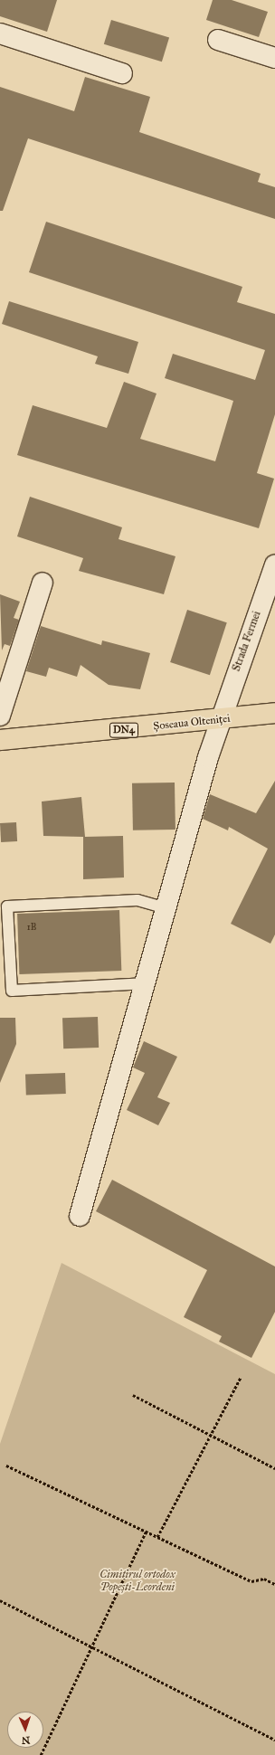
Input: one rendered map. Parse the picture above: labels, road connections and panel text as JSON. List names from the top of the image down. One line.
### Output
{"streets":{"main road":["Șoseaua Olteniței","DN4"],"street":["Strada Fermei"]},"crossings":[["Strada Fermei","Șoseaua Olteniței"]],"parks":["Cimitirul ortodox Popești-Leordeni"],"house_numbers":["1B"],"north":"bottom"}
